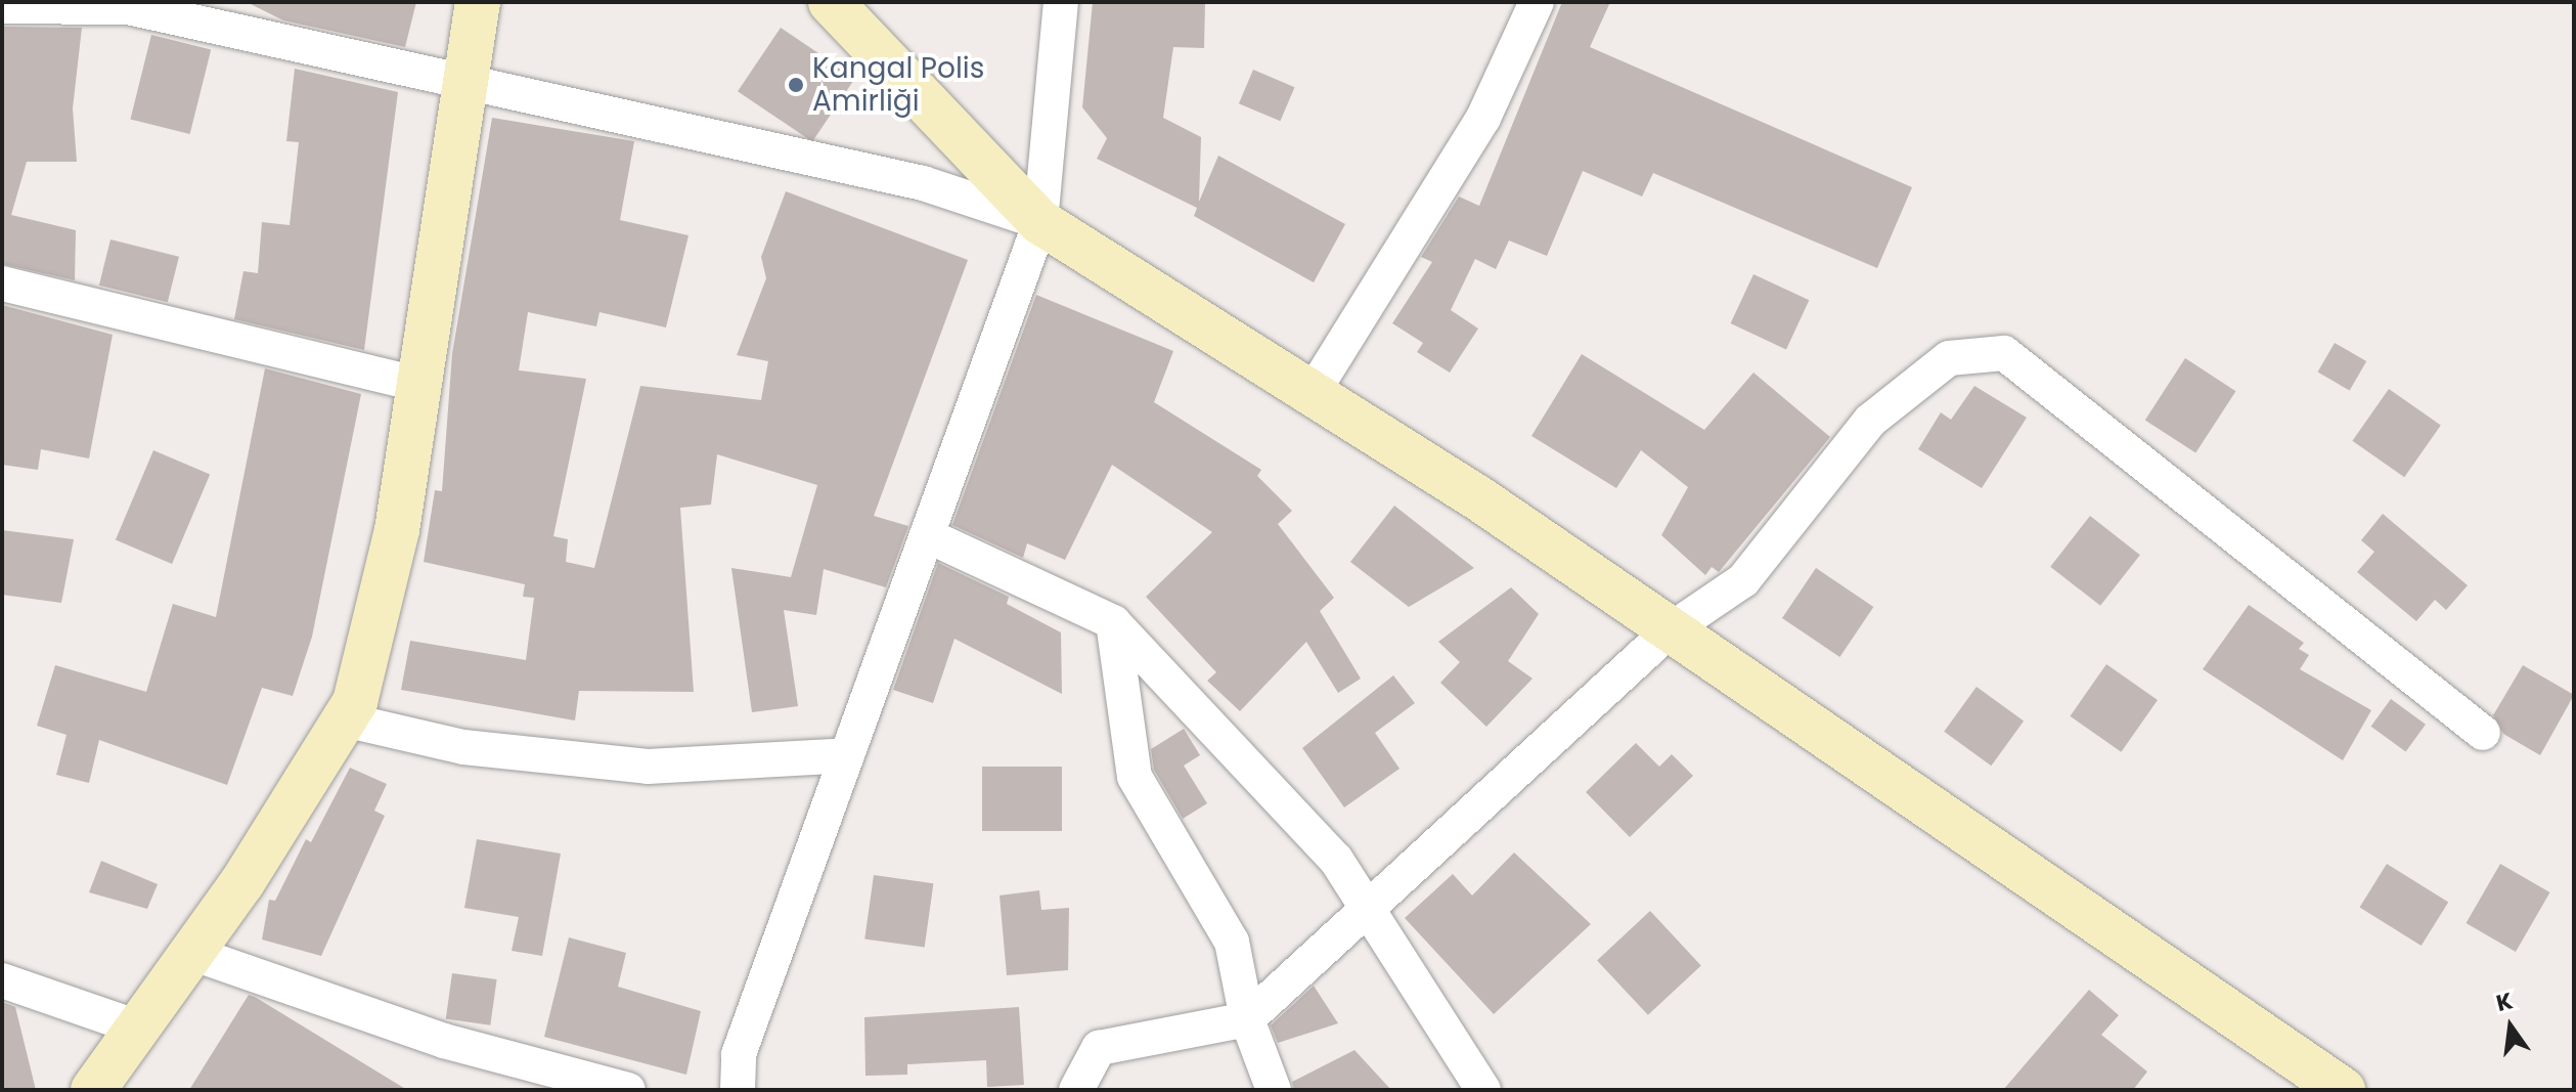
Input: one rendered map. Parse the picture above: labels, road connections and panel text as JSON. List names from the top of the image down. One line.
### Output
{"places":["Kangal Polis Amirliği"],"north":"top"}
